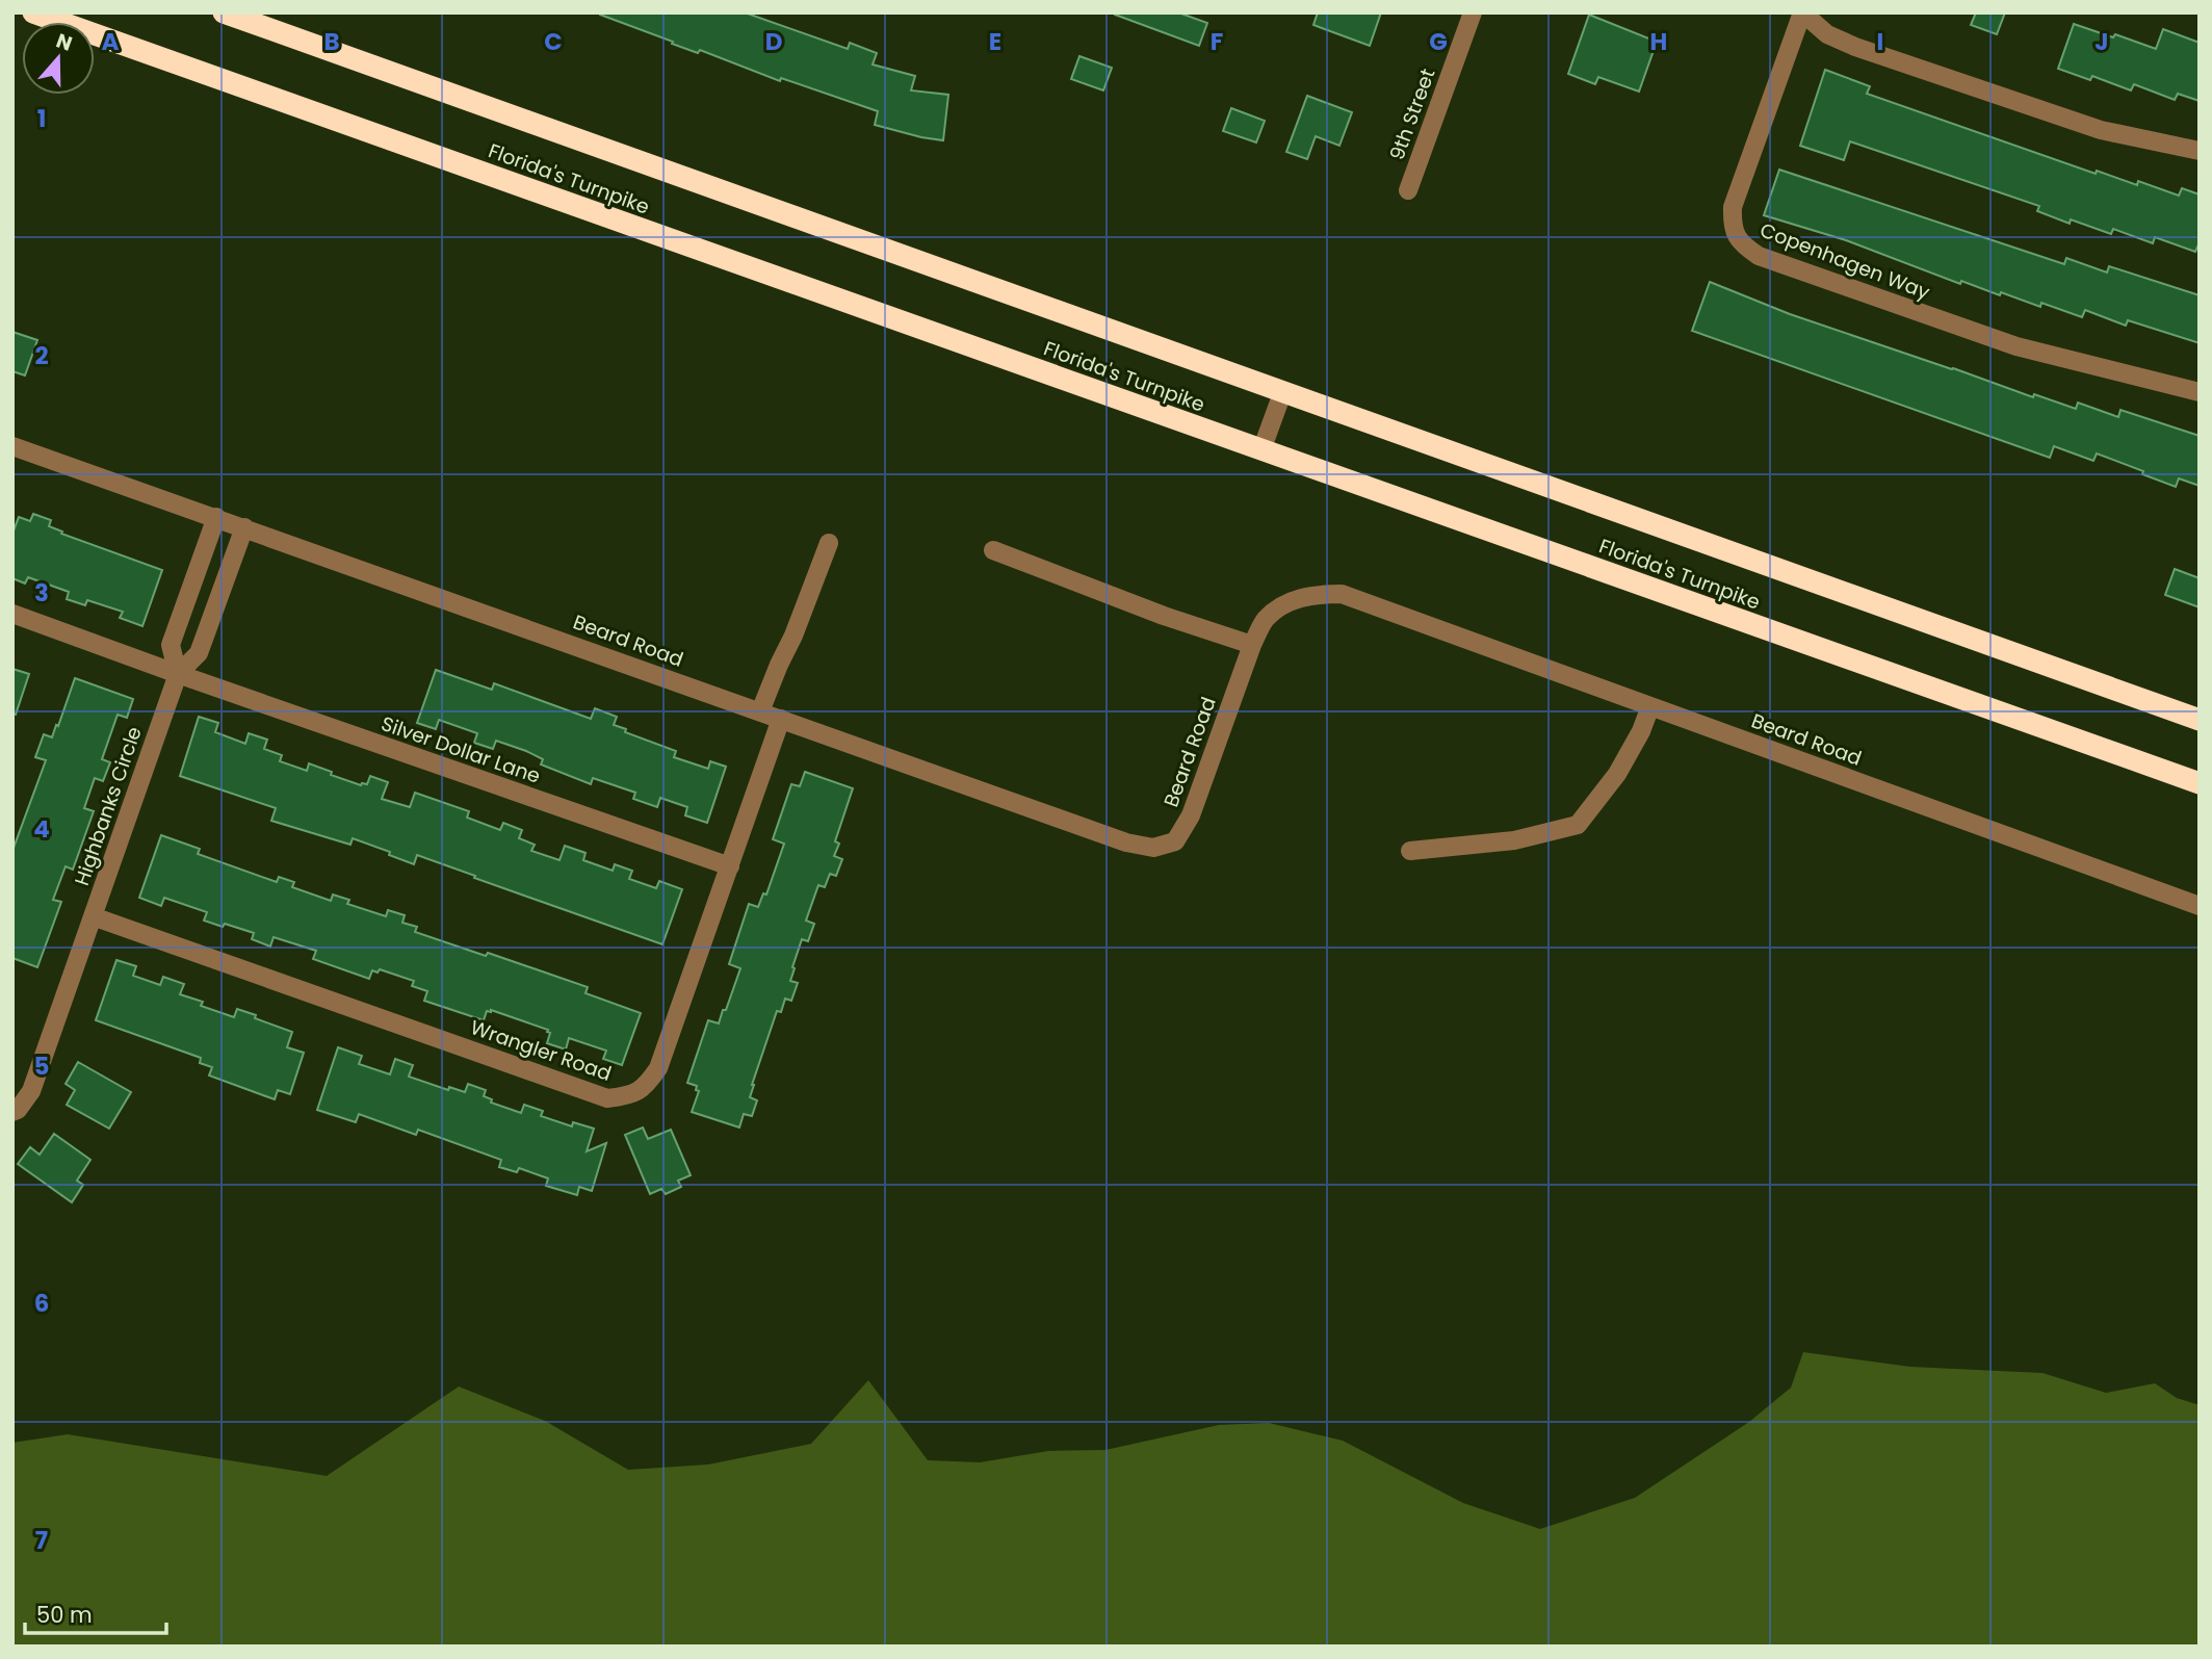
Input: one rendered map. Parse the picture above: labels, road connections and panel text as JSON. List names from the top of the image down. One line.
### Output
{"streets":{"highway":["Florida's Turnpike"],"street":["9th Street","Copenhagen Way","Beard Road","Silver Dollar Lane","Highbanks Circle","Wrangler Road"]},"crossings":[["Beard Road","Wrangler Road"],["Silver Dollar Lane","Highbanks Circle"],["Silver Dollar Lane","Wrangler Road"],["Highbanks Circle","Wrangler Road"]],"scale_bar":"50 m","north":"top","grid":{"columns":["A","B","C","D","E","F","G","H","I","J"],"rows":["1","2","3","4","5","6","7"]}}
